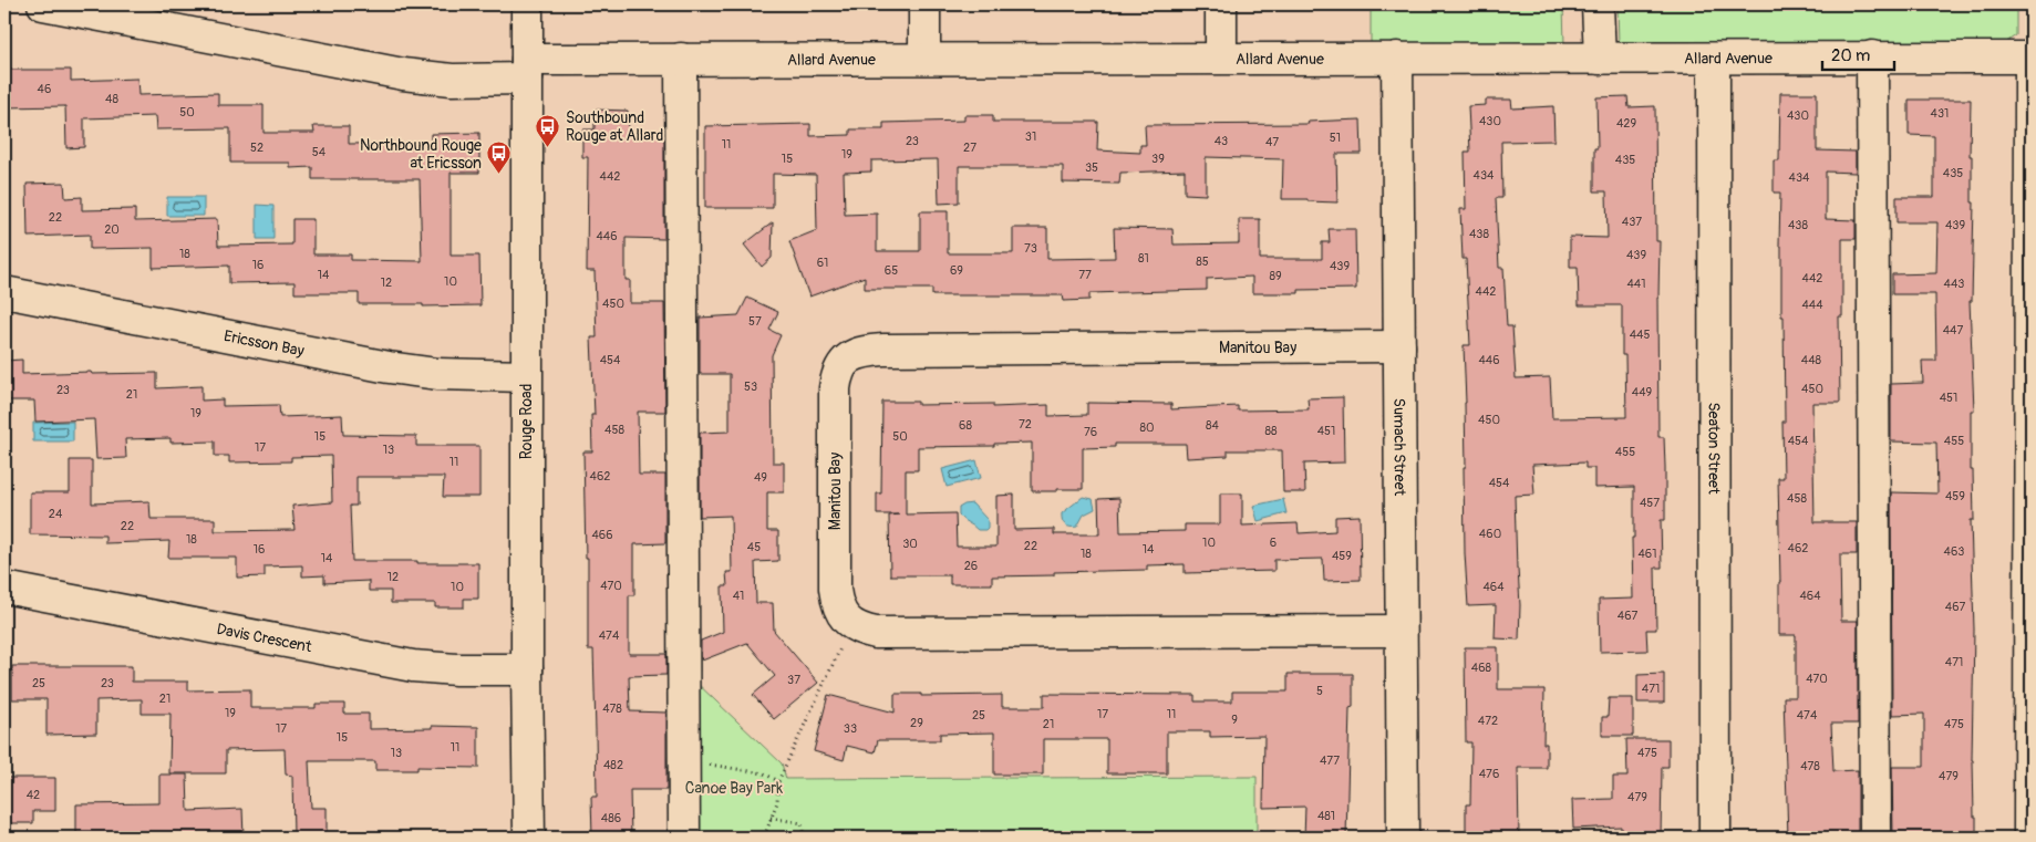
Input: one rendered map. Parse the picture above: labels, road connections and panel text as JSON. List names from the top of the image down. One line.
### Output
{"streets":{"street":["Allard Avenue","Ericsson Bay","Manitou Bay","Rouge Road","Sumach Street","Seaton Street","Davis Crescent"]},"crossings":[["Allard Avenue","Rouge Road"],["Allard Avenue","Sumach Street"],["Allard Avenue","Seaton Street"],["Ericsson Bay","Rouge Road"],["Manitou Bay","Sumach Street"],["Rouge Road","Davis Crescent"]],"parks":["Canoe Bay Park"],"places":{"bus stop":["Southbound Rouge at Allard","Northbound Rouge at Ericsson"]},"house_numbers":["46","48","50","431","430","430","429","31","51","23","43","47","11","52","27","54","19","15","39","435","35","435","434","442","434","22","437","438","439","20","438","446","73","18","439","81","85","61","16","439","65","69","14","77","89","442","10","12","441","443","442","450","444","57","447","445","454","446","448","53","450","23","449","21","451","19","450","72","68","84","80","458","88","451","76","15","50","454","455","17","13","455","11","462","49","454","459","458","457","24","22","460","466","18","10","6","30","22","45","462","16","14","463","18","461","459","14","26","12","470","10","464","41","464","467","467","474","471","468","470","37","25","23","471","5","21","478","19","17","11","25","474","9","472","29","21","475","17","33","15","11","13","475","477","482","478","476","479","42","479","481","486"],"scale_bar":"20 m"}
